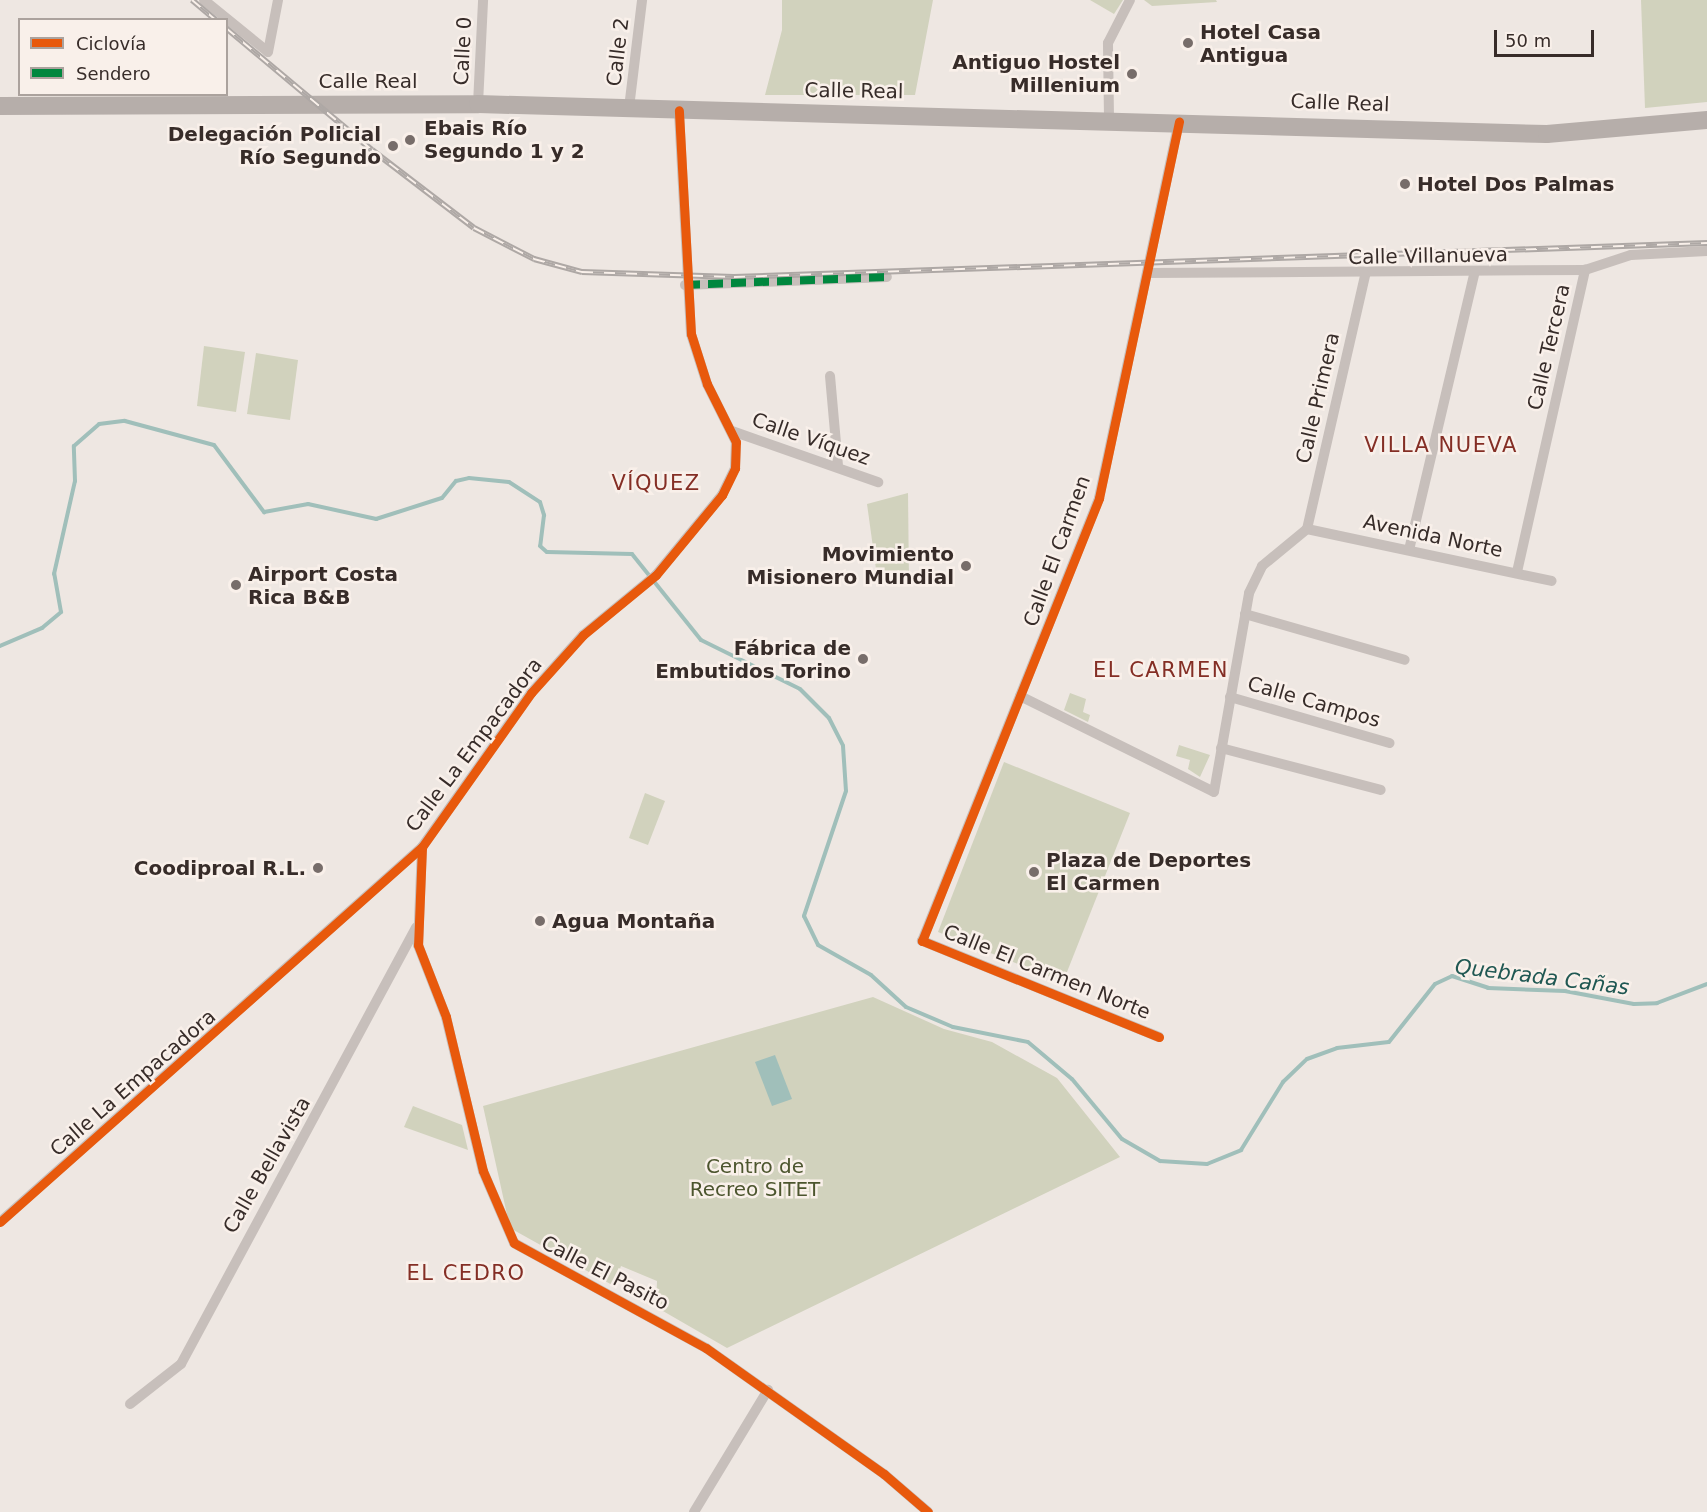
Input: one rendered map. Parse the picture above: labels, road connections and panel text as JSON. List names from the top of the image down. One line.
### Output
{"streets":{"main road":["Calle Real"],"street":["Calle 0","Calle 2","Calle Villanueva","Calle Tercera","Calle Primera","Calle Víquez","Avenida Norte","Calle El Carmen","Calle Campos","Calle La Empacadora","Calle El Carmen Norte","Calle Bellavista","Calle El Pasito"]},"crossings":[["Calle 0","Calle Real"],["Calle 2","Calle Real"],["Calle Real","Calle El Carmen"],["Calle Real","Calle La Empacadora"],["Calle Villanueva","Calle Tercera"],["Calle Villanueva","Calle Primera"],["Calle Villanueva","Calle El Carmen"],["Calle Tercera","Avenida Norte"],["Calle Primera","Avenida Norte"],["Calle Víquez","Calle La Empacadora"],["Calle El Carmen","Calle El Carmen Norte"],["Calle La Empacadora","Calle El Pasito"],["Calle Bellavista","Calle El Pasito"]],"districts":["VILLA NUEVA","VÍQUEZ","EL CARMEN","EL CEDRO"],"water":["Quebrada Cañas"],"parks":["Centro de Recreo SITET"],"places":["Hotel Casa Antigua","Antiguo Hostel Millenium","Ebais Río Segundo 1 y 2","Delegación Policial Río Segundo","Hotel Dos Palmas","Movimiento Misionero Mundial","Airport Costa Rica B&B","Fábrica de Embutidos Torino","Coodiproal R.L.","Plaza de Deportes El Carmen","Agua Montaña"],"legend":["Ciclovía","Sendero"],"scale_bar":"50 m"}
